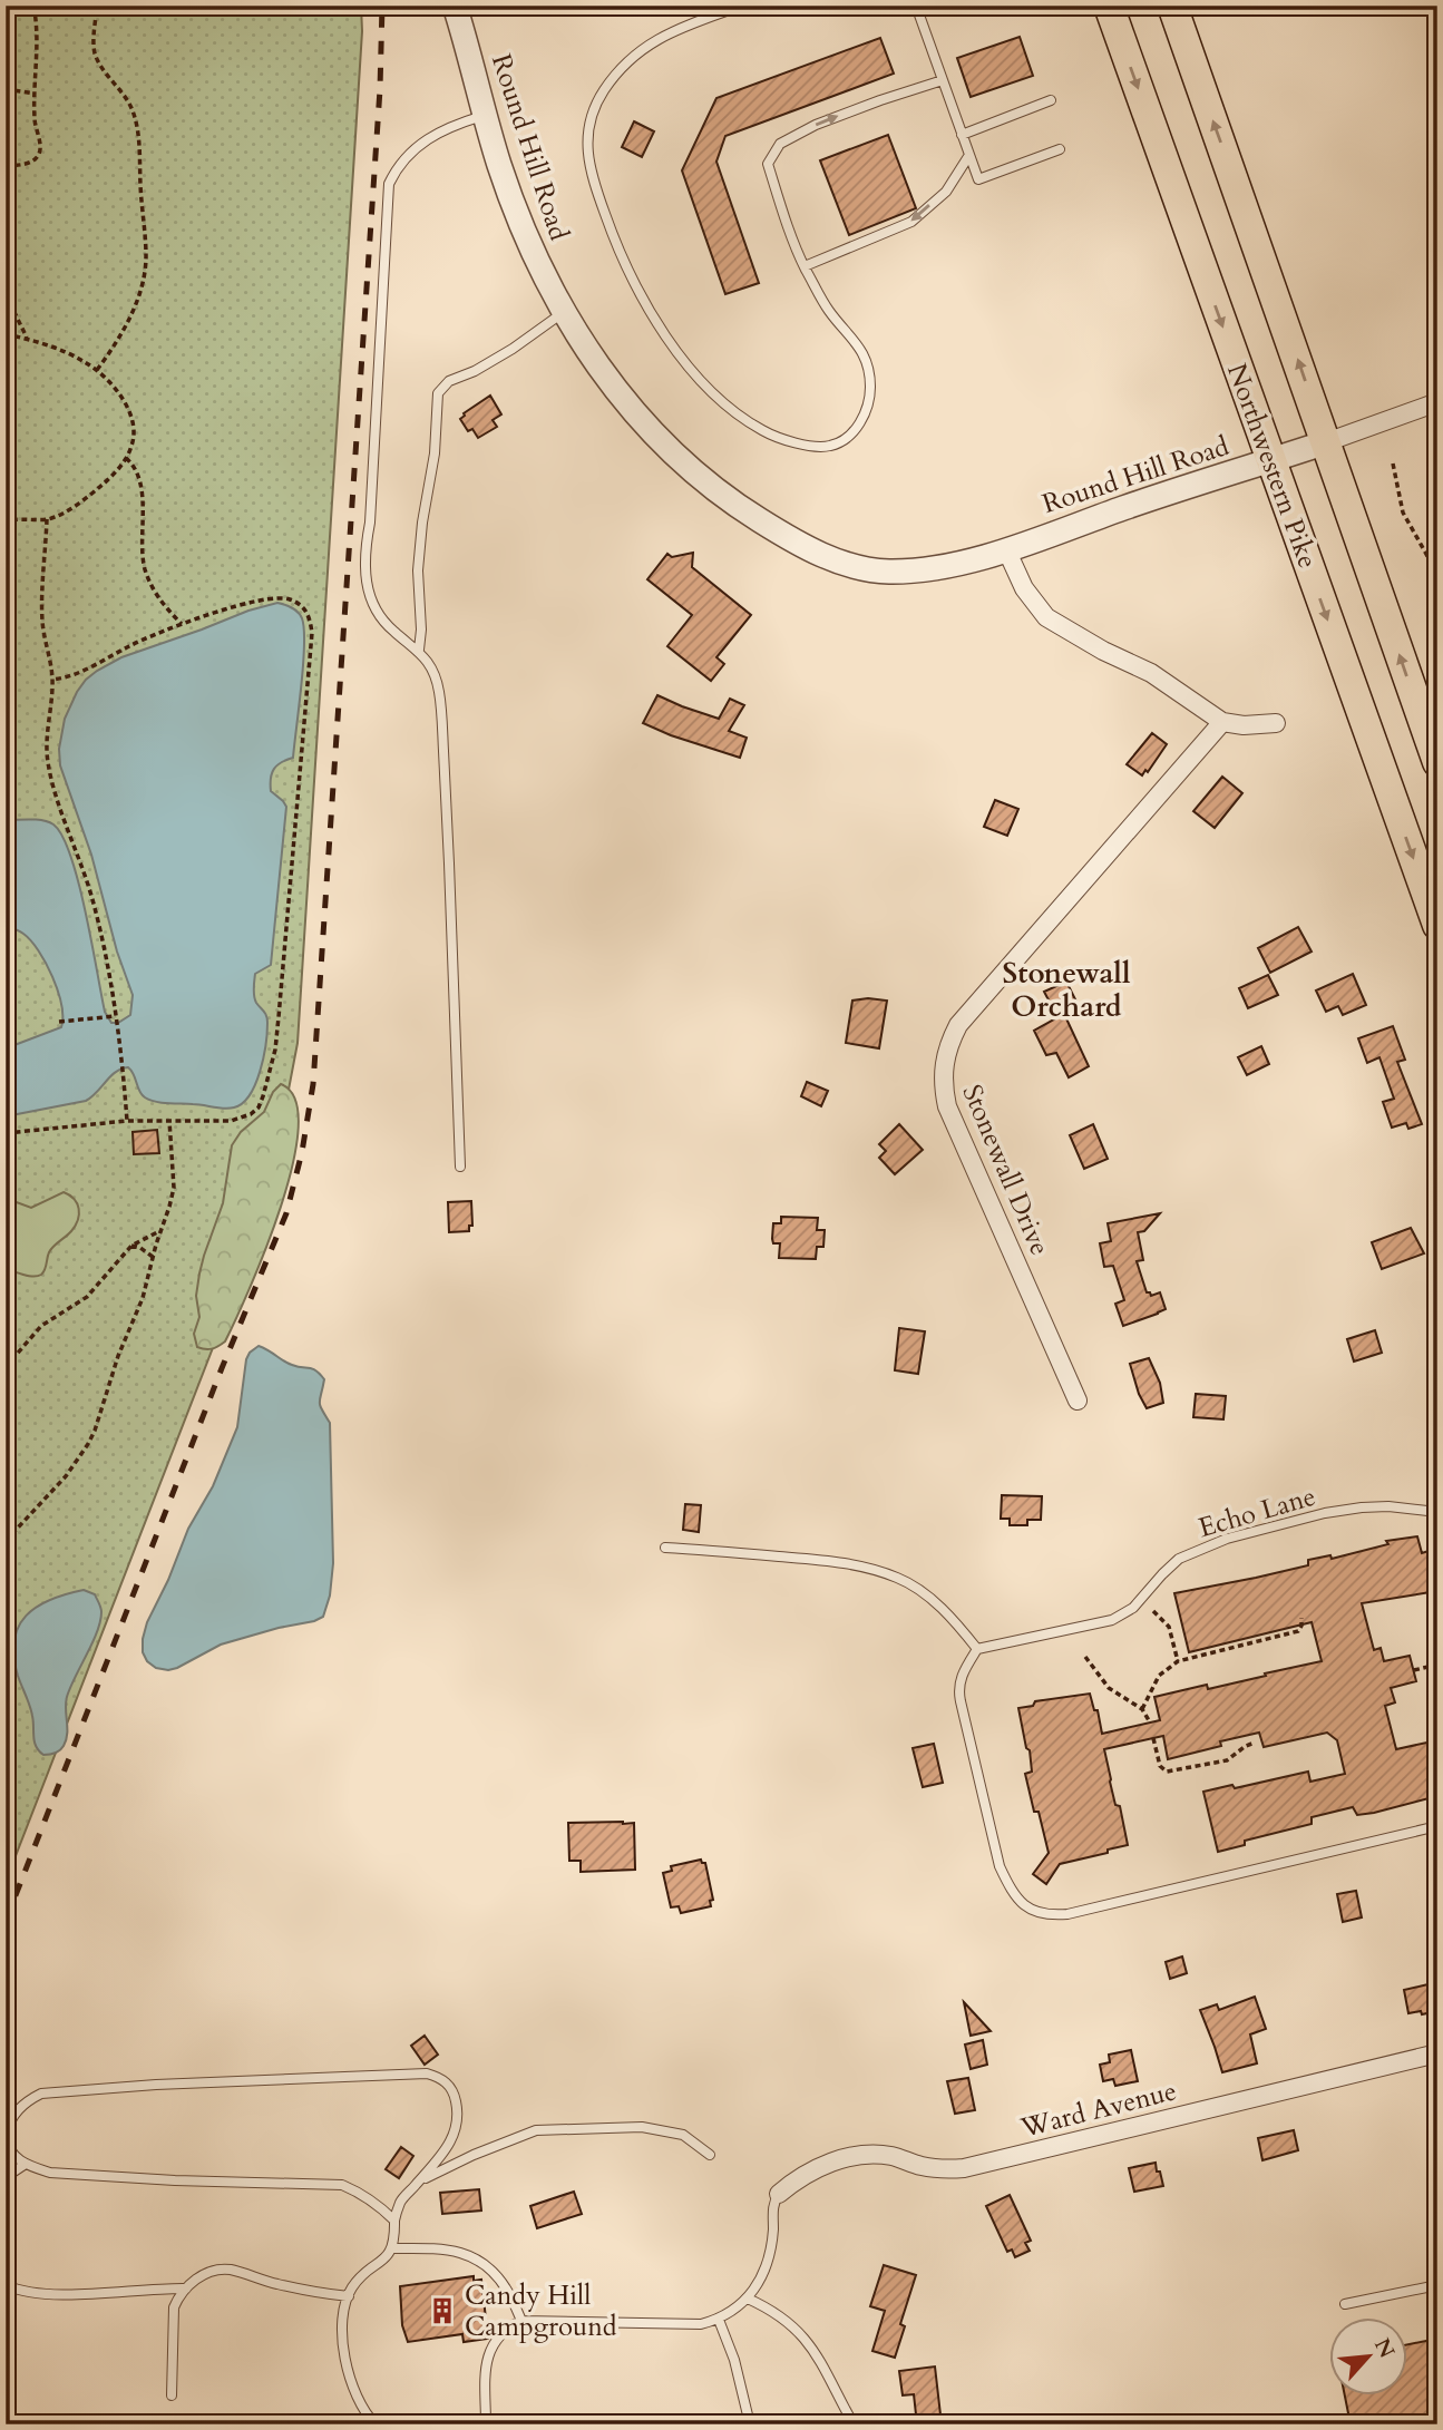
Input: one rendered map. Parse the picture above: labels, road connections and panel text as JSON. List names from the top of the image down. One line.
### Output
{"streets":{"main road":["Northwestern Pike"],"street":["Round Hill Road","Stonewall Drive","Ward Avenue"],"lane":["Echo Lane"]},"crossings":[["Round Hill Road","Northwestern Pike"]],"districts":["Stonewall Orchard"],"places":{"building":["Candy Hill Campground"]},"north":"top right"}
